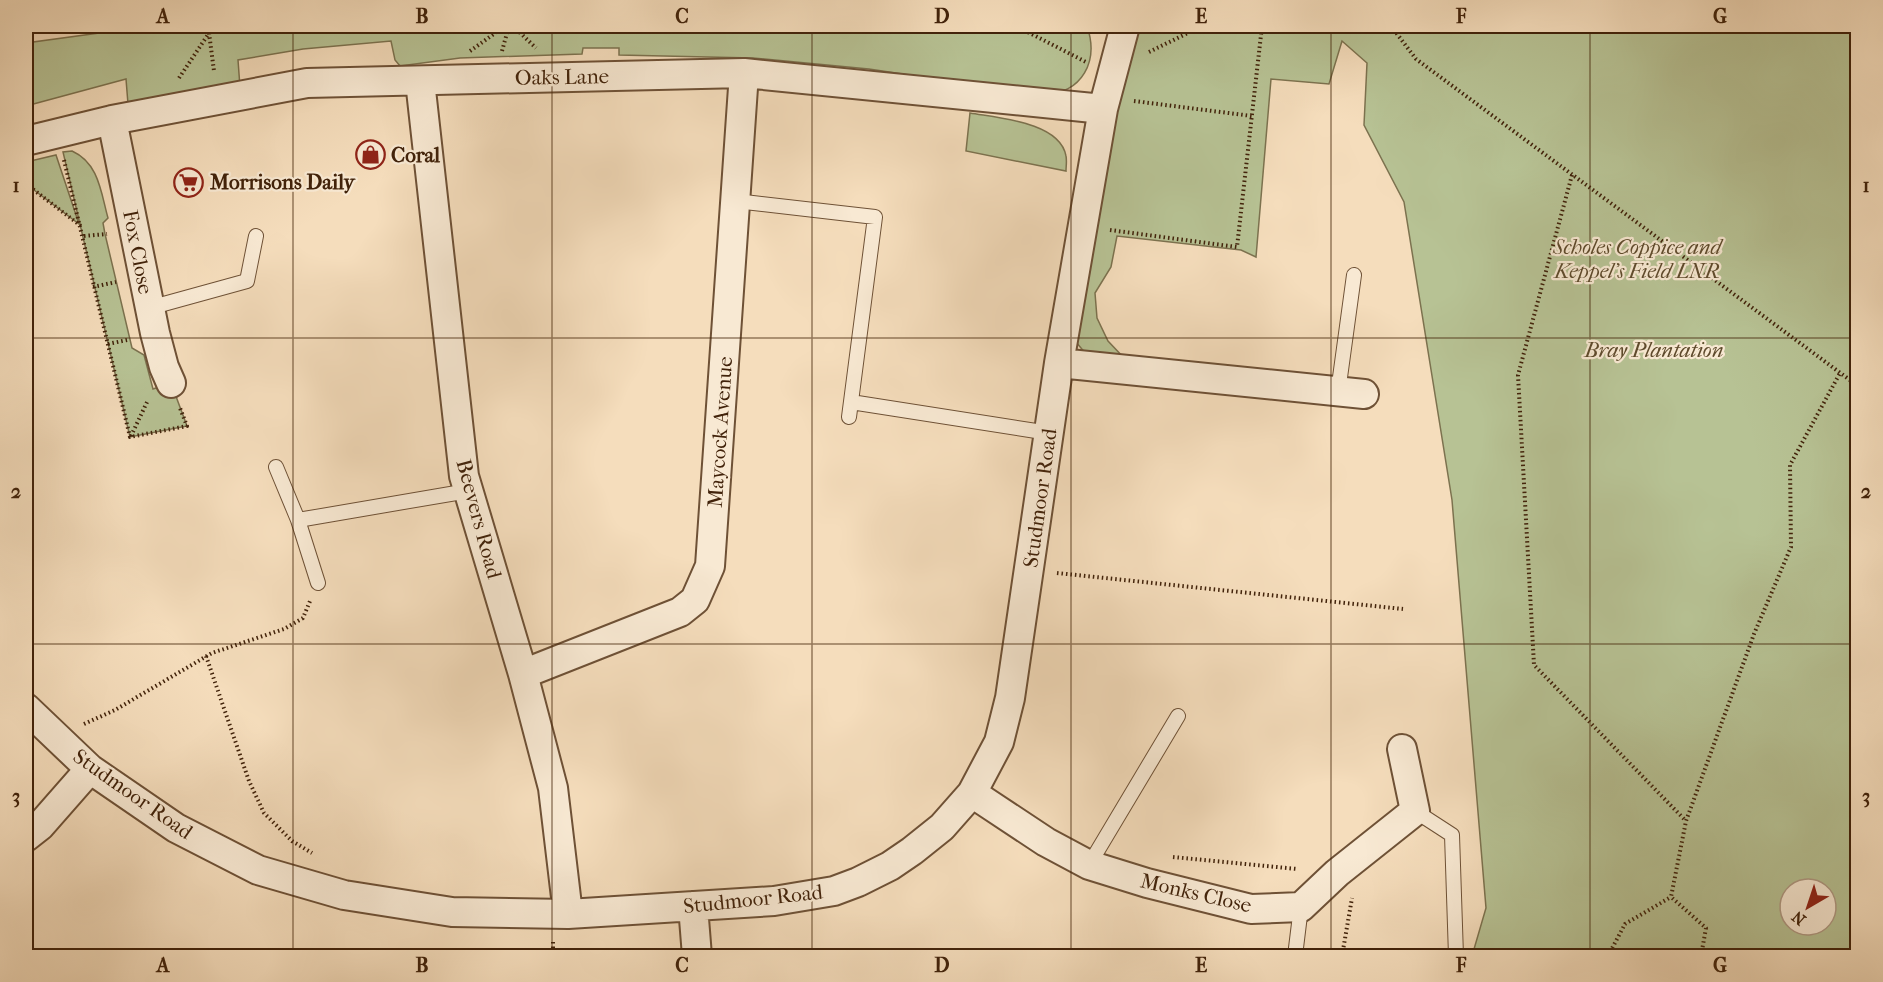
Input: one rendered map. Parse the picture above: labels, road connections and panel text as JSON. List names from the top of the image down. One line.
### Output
{"streets":{"street":["Oaks Lane","Fox Close","Maycock Avenue","Studmoor Road","Beevers Road","Monks Close"]},"crossings":[["Oaks Lane","Fox Close"],["Oaks Lane","Maycock Avenue"],["Oaks Lane","Studmoor Road"],["Oaks Lane","Beevers Road"],["Maycock Avenue","Beevers Road"],["Studmoor Road","Beevers Road"],["Studmoor Road","Monks Close"]],"parks":["Scholes Coppice and Keppel's Field LNR","Bray Plantation"],"places":{"shop":["Coral"],"supermarket":["Morrisons Daily"]},"north":"bottom left","grid":{"columns":["A","B","C","D","E","F","G"],"rows":["1","2","3"]}}
